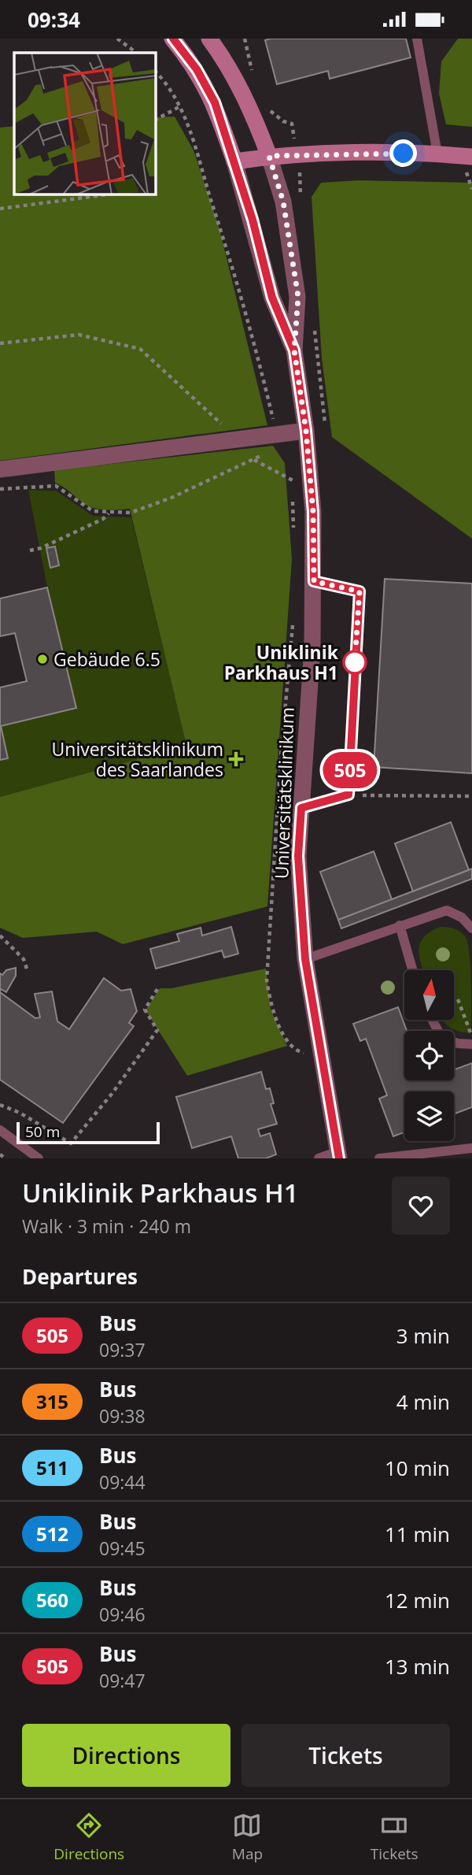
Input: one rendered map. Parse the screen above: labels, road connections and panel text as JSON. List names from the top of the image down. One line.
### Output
{"streets":{"street":["Universitätsklinikum"]},"places":{"other":["Gebäude 6.5","Uniklinik Parkhaus H1"],"health":["Universitätsklinikum des Saarlandes"]},"lines":["bus line 505"],"scale_bar":"50 m","north":"top","page":{"status":"09:34","on_map":"505","scale":"50 m","heading":[["Uniklinik Parkhaus H1","Walk · 3 min · 240 m"],"Departures"],"list":[{"mark":"505","name":"Bus","note":"09:37","value":"3 min"},{"mark":"315","name":"Bus","note":"09:38","value":"4 min"},{"mark":"511","name":"Bus","note":"09:44","value":"10 min"},{"mark":"512","name":"Bus","note":"09:45","value":"11 min"},{"mark":"560","name":"Bus","note":"09:46","value":"12 min"},{"mark":"505","name":"Bus","note":"09:47","value":"13 min"}],"buttons":["Directions","Tickets"],"tabs":["Directions","Map","Tickets"]}}
